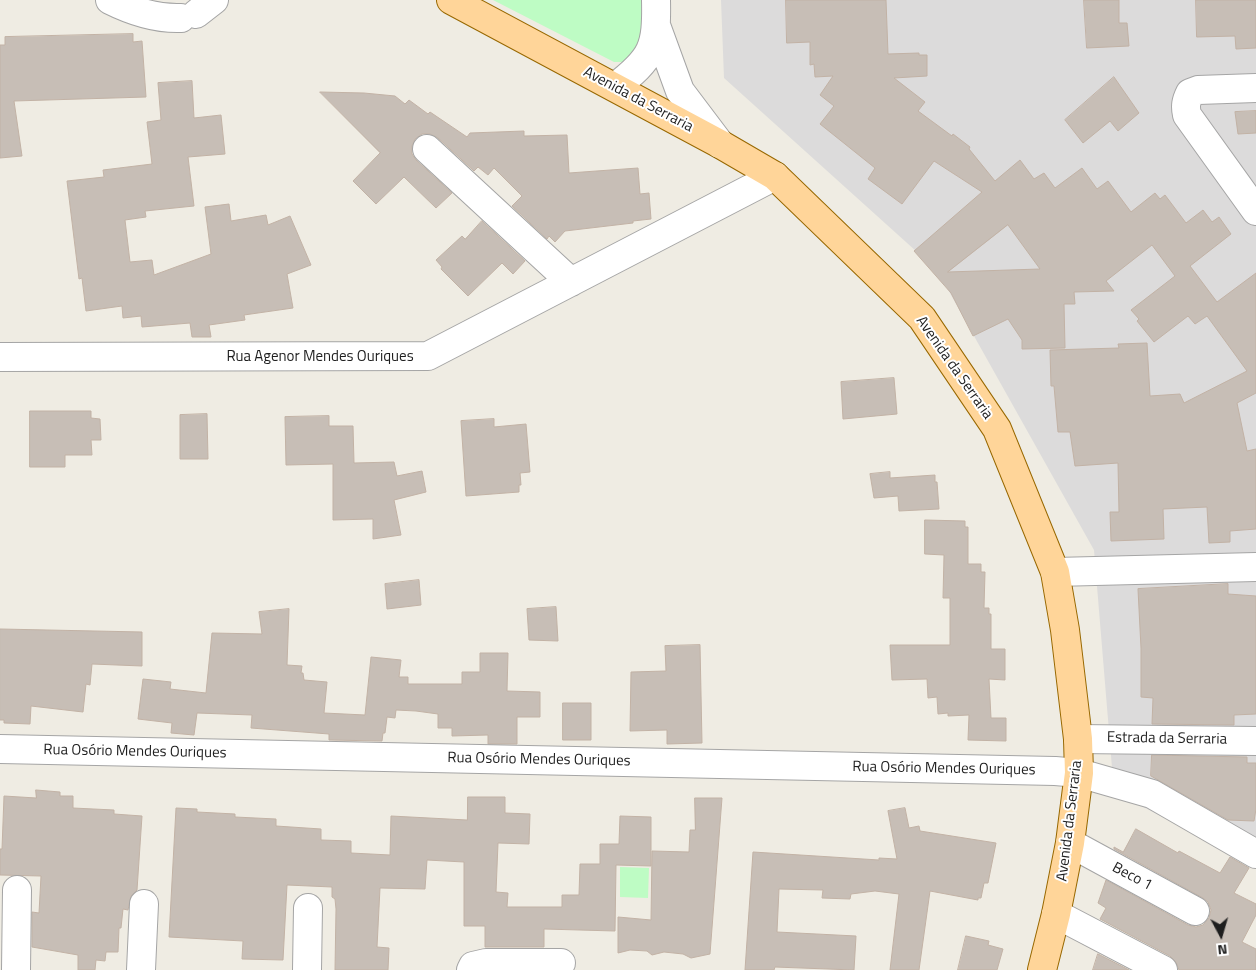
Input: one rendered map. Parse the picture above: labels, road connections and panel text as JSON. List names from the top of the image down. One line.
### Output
{"streets":{"main road":["Avenida da Serraria"],"street":["Rua Agenor Mendes Ouriques","Estrada da Serraria","Rua Osório Mendes Ouriques","Beco 1"]},"crossings":[["Avenida da Serraria","Rua Agenor Mendes Ouriques"],["Avenida da Serraria","Estrada da Serraria"],["Avenida da Serraria","Rua Osório Mendes Ouriques"],["Avenida da Serraria","Beco 1"]],"north":"bottom"}
